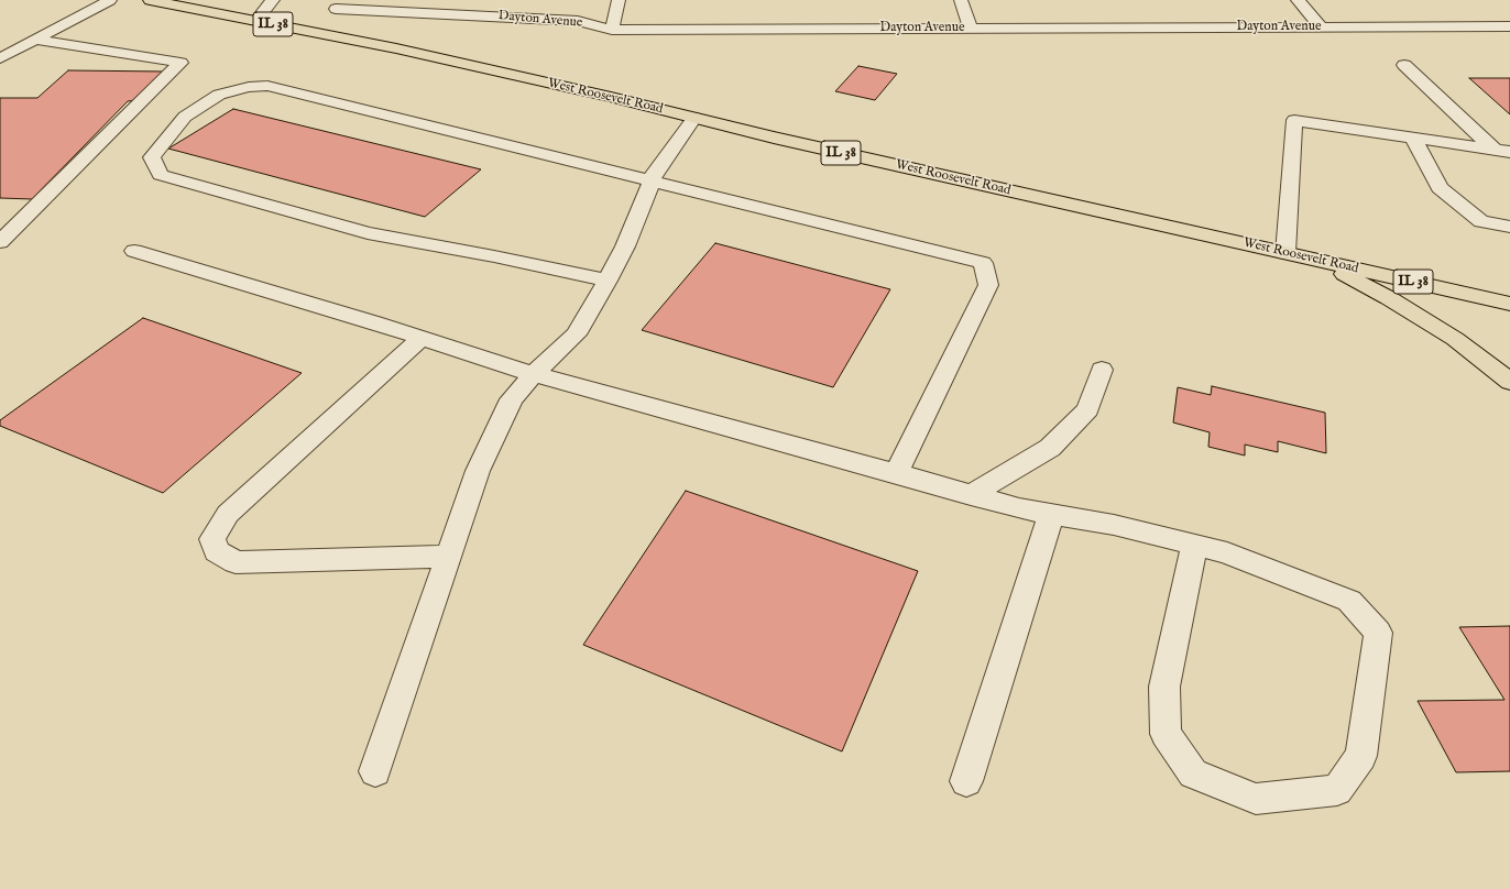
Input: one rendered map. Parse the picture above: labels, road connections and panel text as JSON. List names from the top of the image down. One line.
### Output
{"streets":{"main road":["IL 38","West Roosevelt Road"],"street":["Dayton Avenue"]}}
